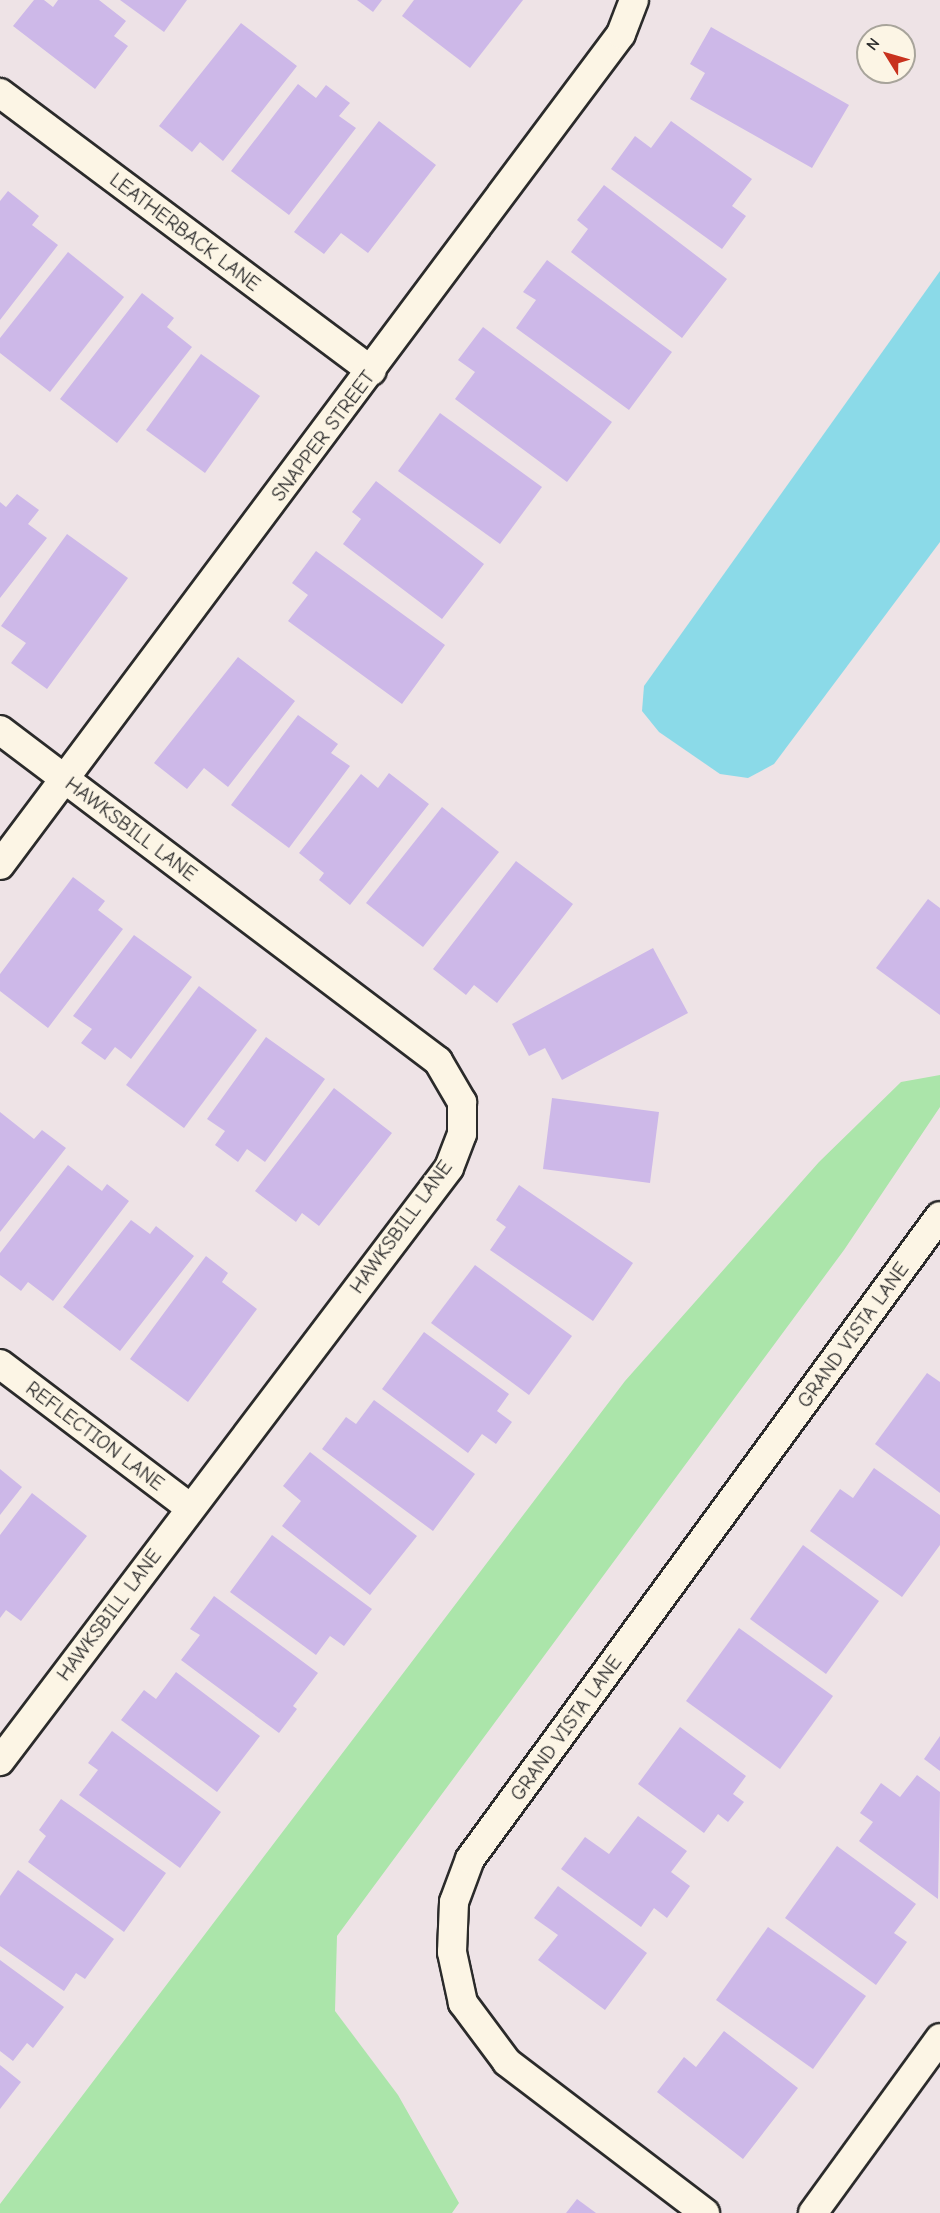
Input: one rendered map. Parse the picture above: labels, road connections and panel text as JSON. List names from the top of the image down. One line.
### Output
{"streets":{"street":["LEATHERBACK LANE","SNAPPER STREET","HAWKSBILL LANE","GRAND VISTA LANE","REFLECTION LANE"]},"crossings":[["LEATHERBACK LANE","SNAPPER STREET"],["SNAPPER STREET","HAWKSBILL LANE"],["HAWKSBILL LANE","REFLECTION LANE"]],"north":"top left"}
